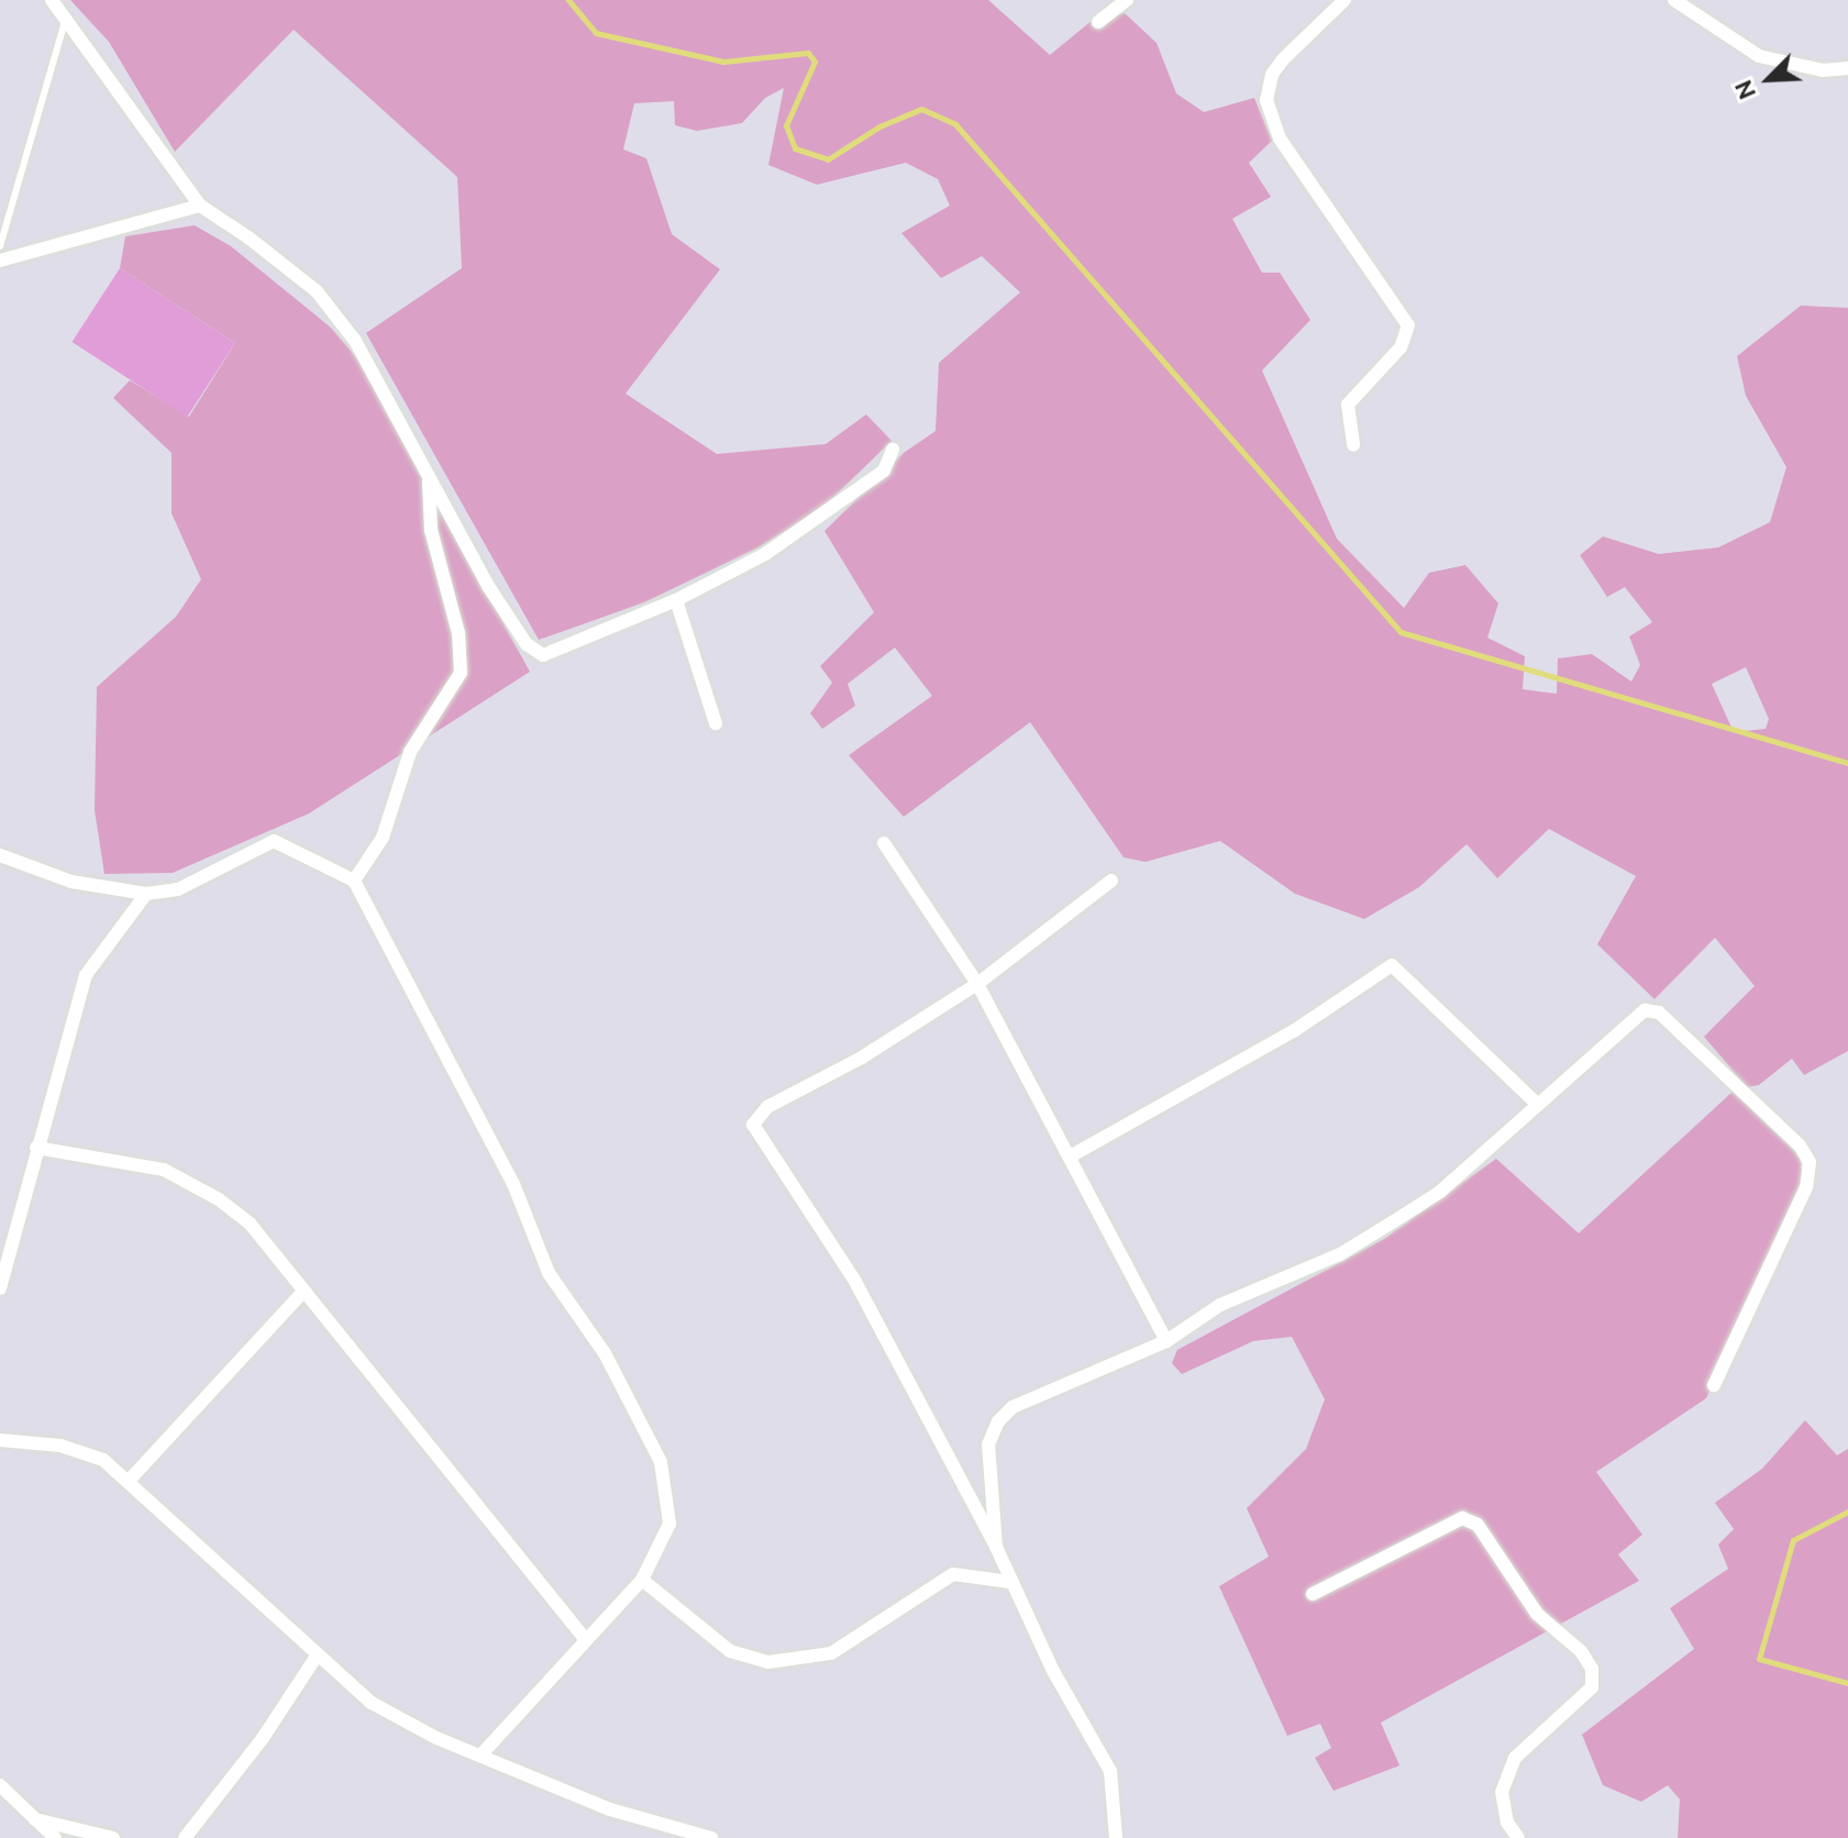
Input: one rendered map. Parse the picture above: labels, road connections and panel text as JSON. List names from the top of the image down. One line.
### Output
{"north":"bottom left"}
